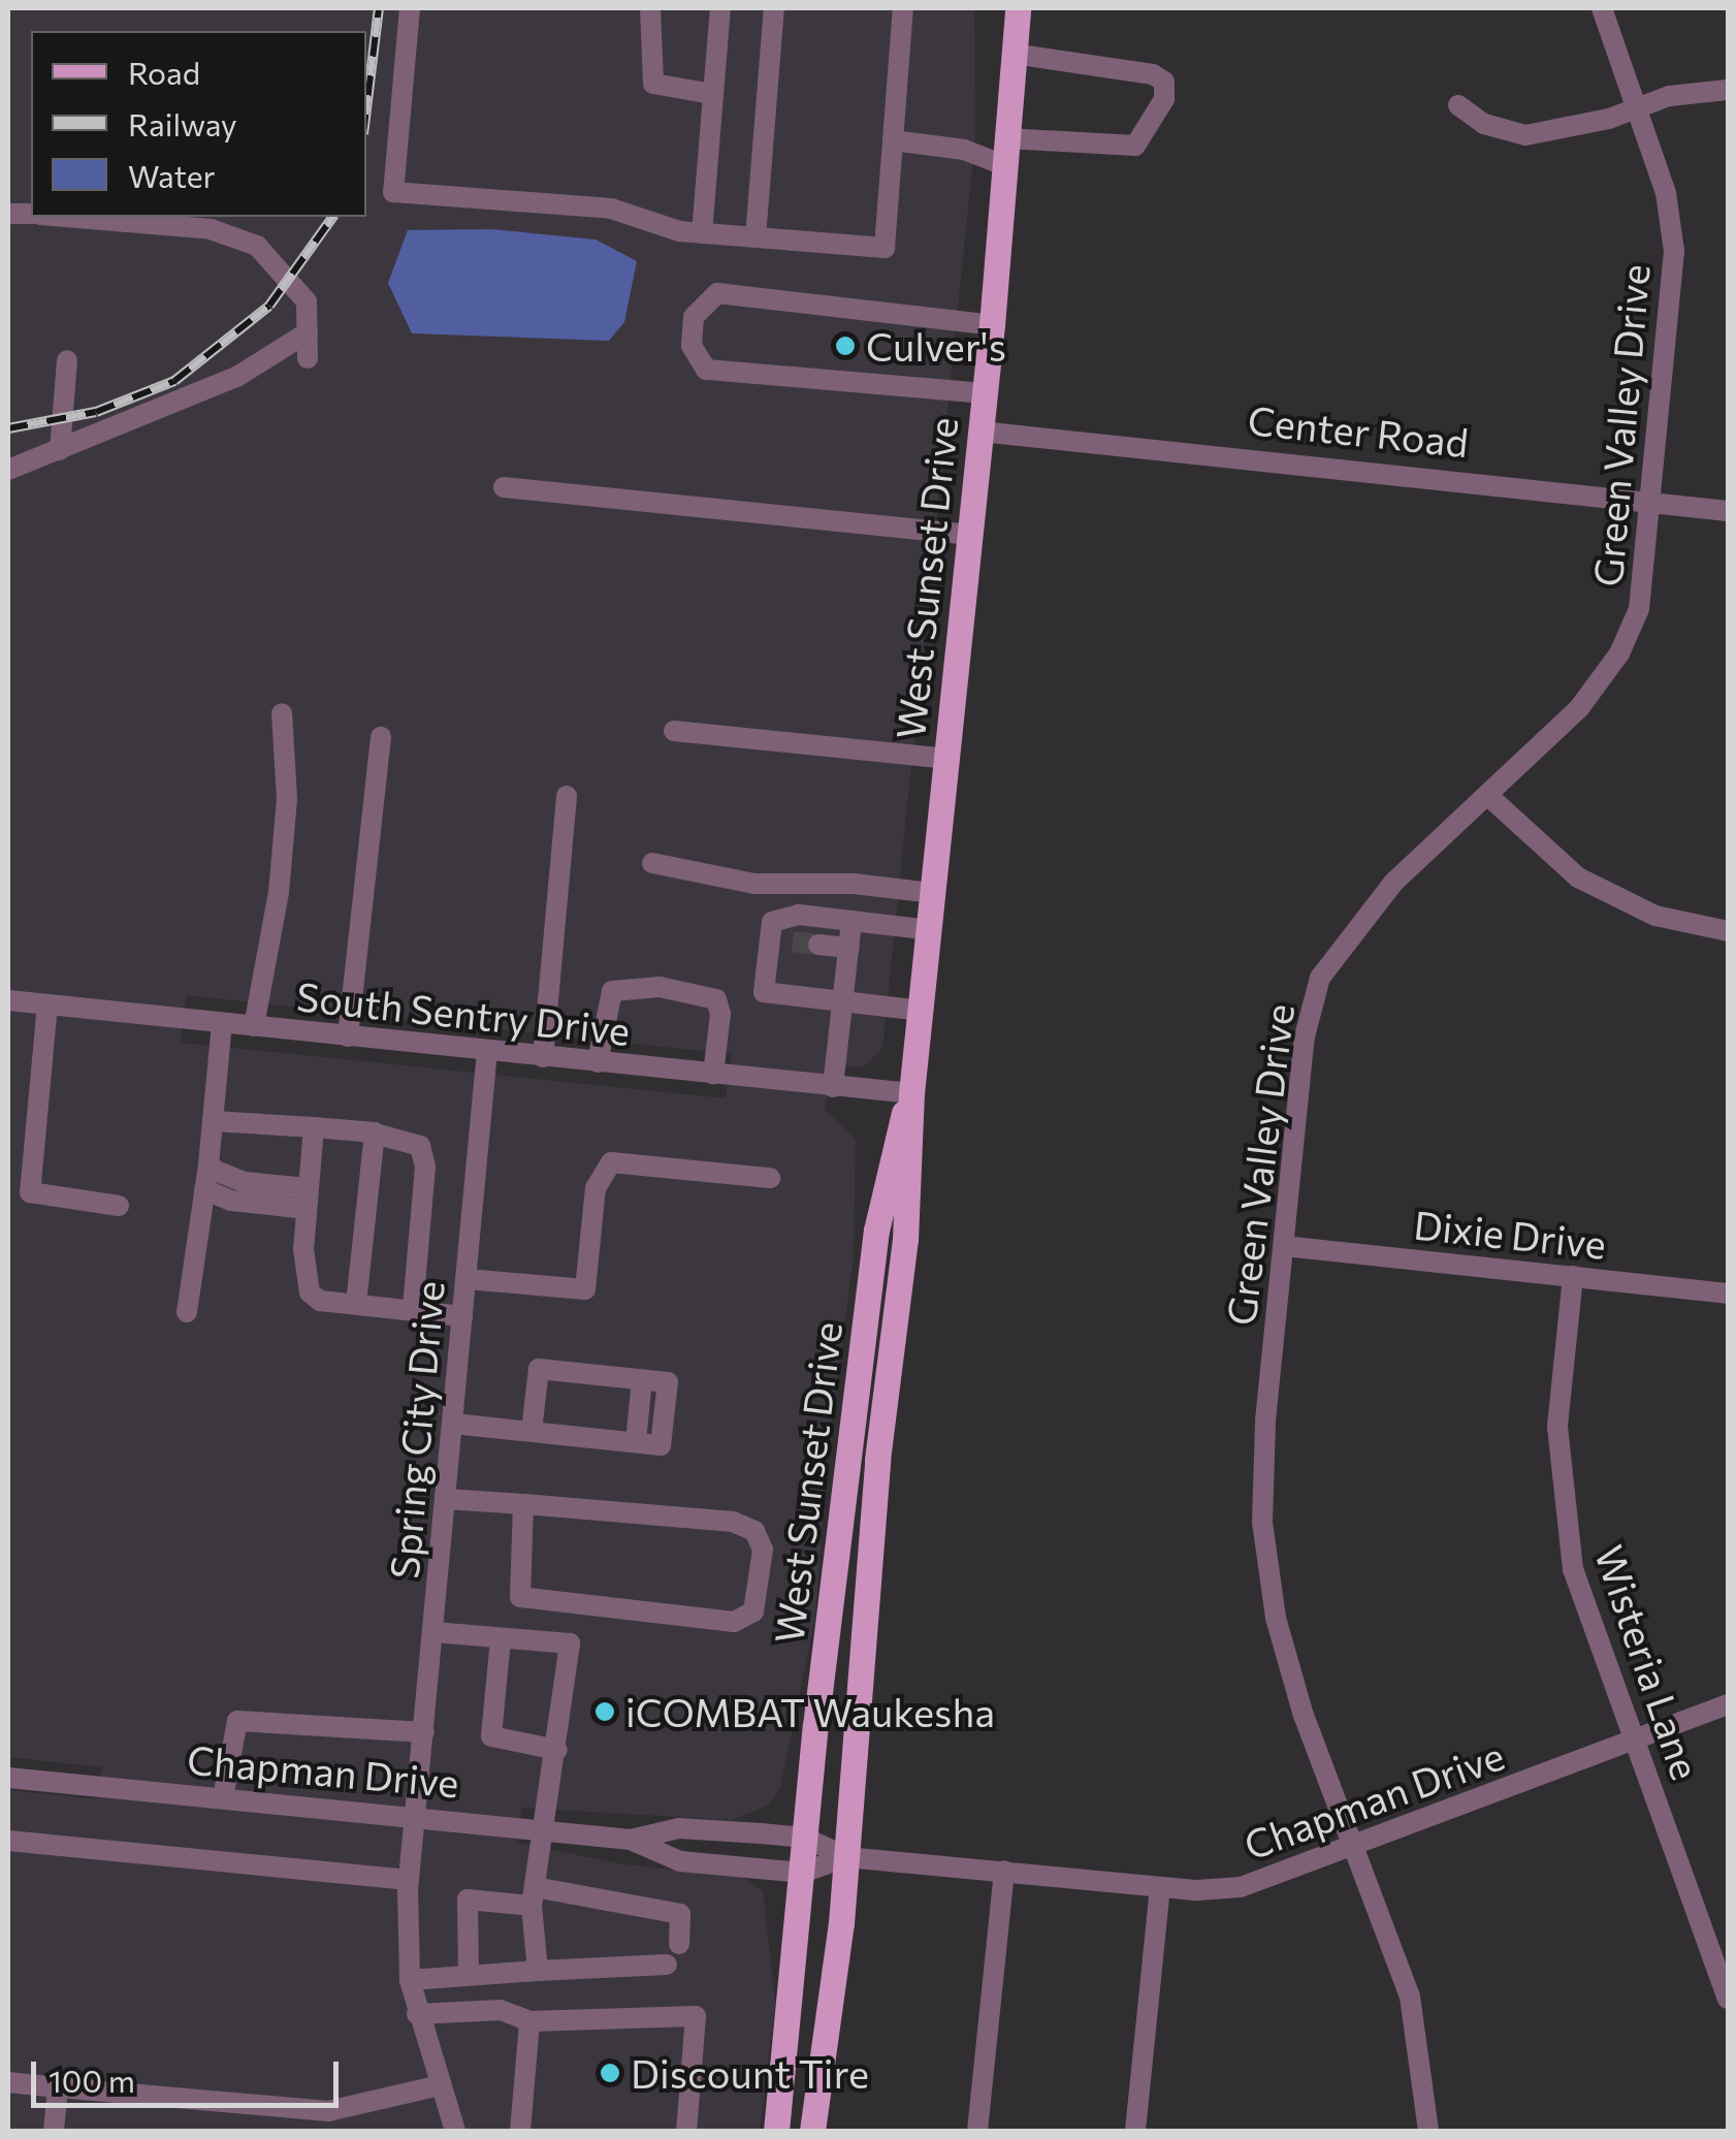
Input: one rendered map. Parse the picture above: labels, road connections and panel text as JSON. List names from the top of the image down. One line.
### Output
{"streets":{"main road":["West Sunset Drive"],"street":["Green Valley Drive","Center Road","South Sentry Drive","Dixie Drive","Spring City Drive","Wisteria Lane","Chapman Drive"]},"crossings":[["Green Valley Drive","Center Road"],["Green Valley Drive","Dixie Drive"],["Green Valley Drive","Chapman Drive"],["Center Road","West Sunset Drive"],["West Sunset Drive","South Sentry Drive"],["West Sunset Drive","Chapman Drive"],["South Sentry Drive","Spring City Drive"],["Dixie Drive","Wisteria Lane"],["Spring City Drive","Chapman Drive"],["Wisteria Lane","Chapman Drive"]],"places":["Culver's","iCOMBAT Waukesha","Discount Tire"],"legend":["Road","Railway","Water"],"scale_bar":"100 m"}
